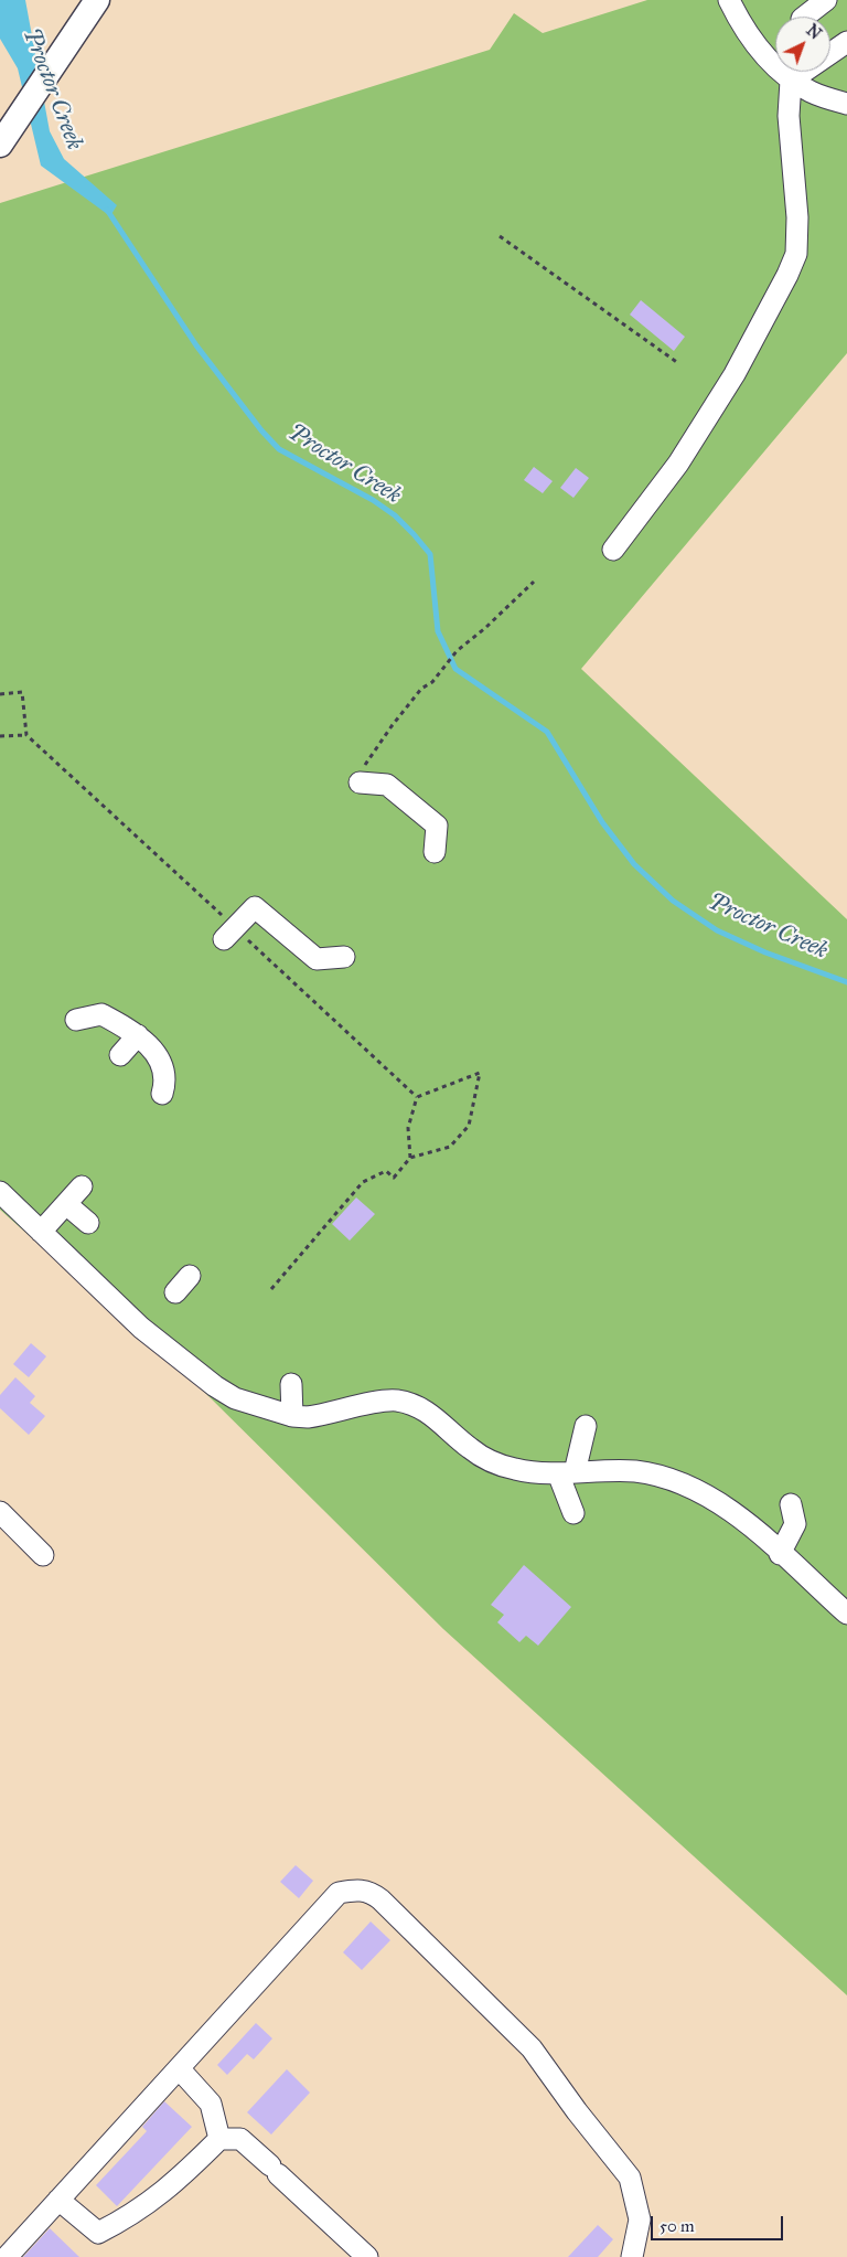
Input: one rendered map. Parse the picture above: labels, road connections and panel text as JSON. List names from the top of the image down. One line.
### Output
{"water":["Proctor Creek"],"scale_bar":"50 m","north":"top right"}
